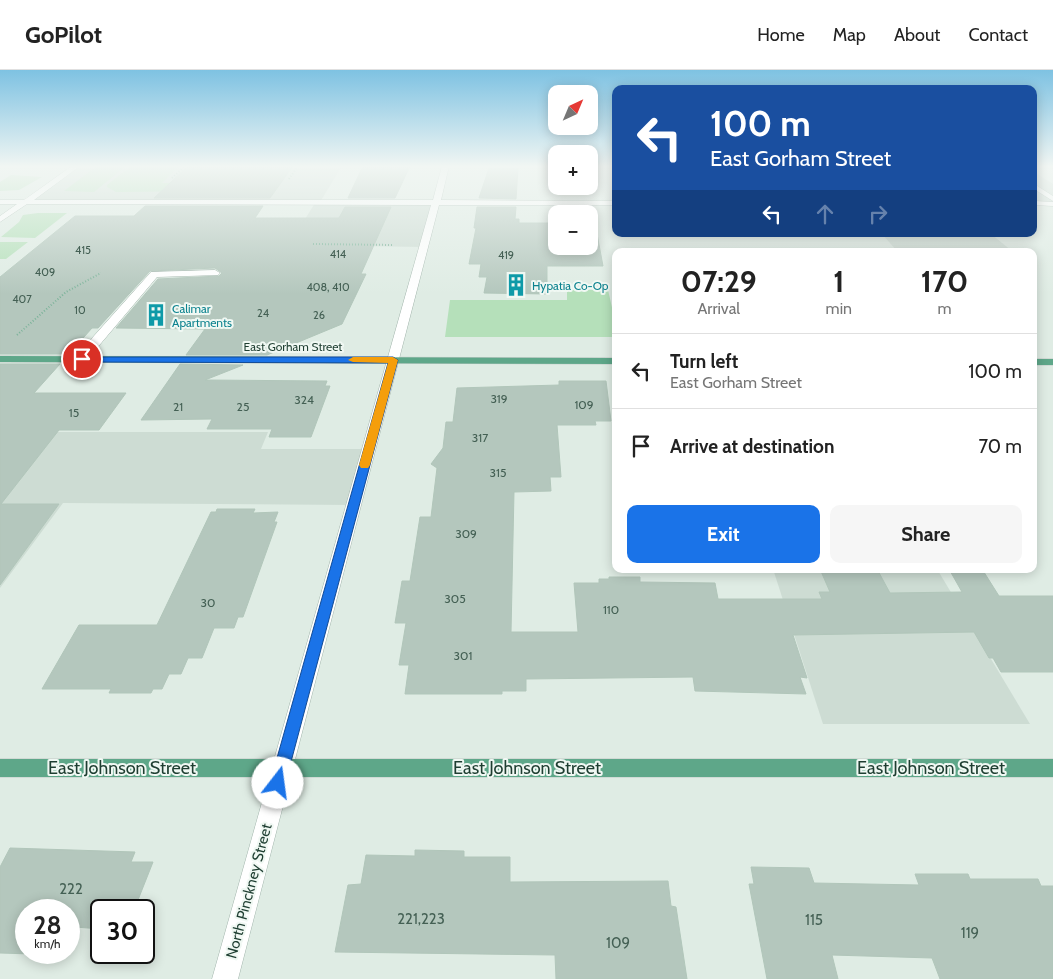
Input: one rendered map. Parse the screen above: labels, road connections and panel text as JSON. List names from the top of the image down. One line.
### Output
{"streets":{"main road":["East Gorham Street","East Johnson Street"],"street":["North Pinckney Street"]},"crossings":[["East Gorham Street","North Pinckney Street"],["East Johnson Street","North Pinckney Street"]],"places":{"building":["Hypatia Co-Op","Calimar Apartments"]},"house_numbers":["415","414","419","409","408, 410","407","10","24","26","319","324","109","21","25","15","317","315","309","305","30","110","301","222","221,223","115","119","109"],"north":"top right","page":{"header":"GoPilot","nav":["Home","Map","About","Contact"],"map_buttons":["+","−"],"turn":["100 m","East Gorham Street"],"eta":["07:29","Arrival","1","min","170","m"],"list":[{"name":"Turn left","note":"East Gorham Street","value":"100 m"},{"name":"Arrive at destination","value":"70 m"}],"buttons":["Exit","Share"],"speed":"28 km/h","limit":"30"}}
